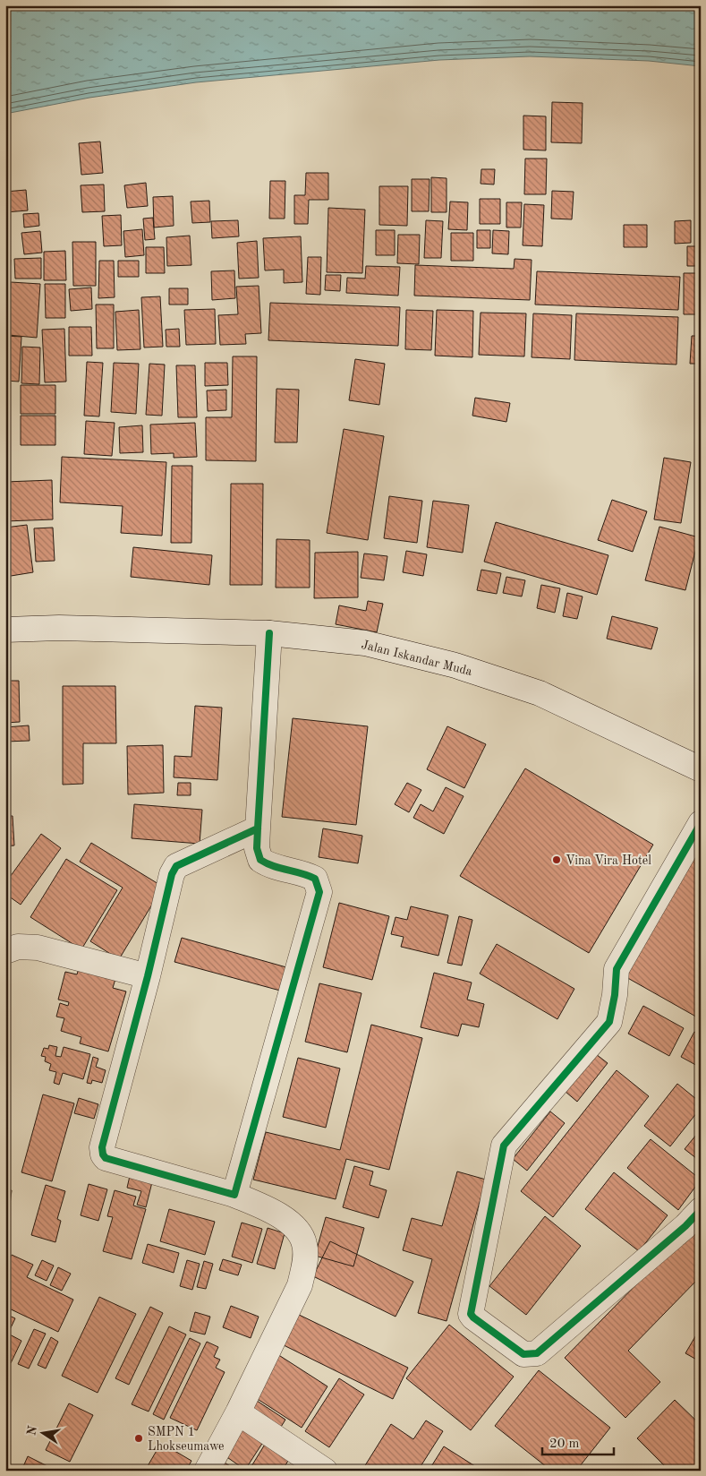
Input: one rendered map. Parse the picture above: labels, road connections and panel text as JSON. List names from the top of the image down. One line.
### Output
{"streets":{"street":["Jalan Iskandar Muda"]},"places":["Vina Vira Hotel","SMPN 1 Lhokseumawe"],"scale_bar":"20 m","north":"left"}
